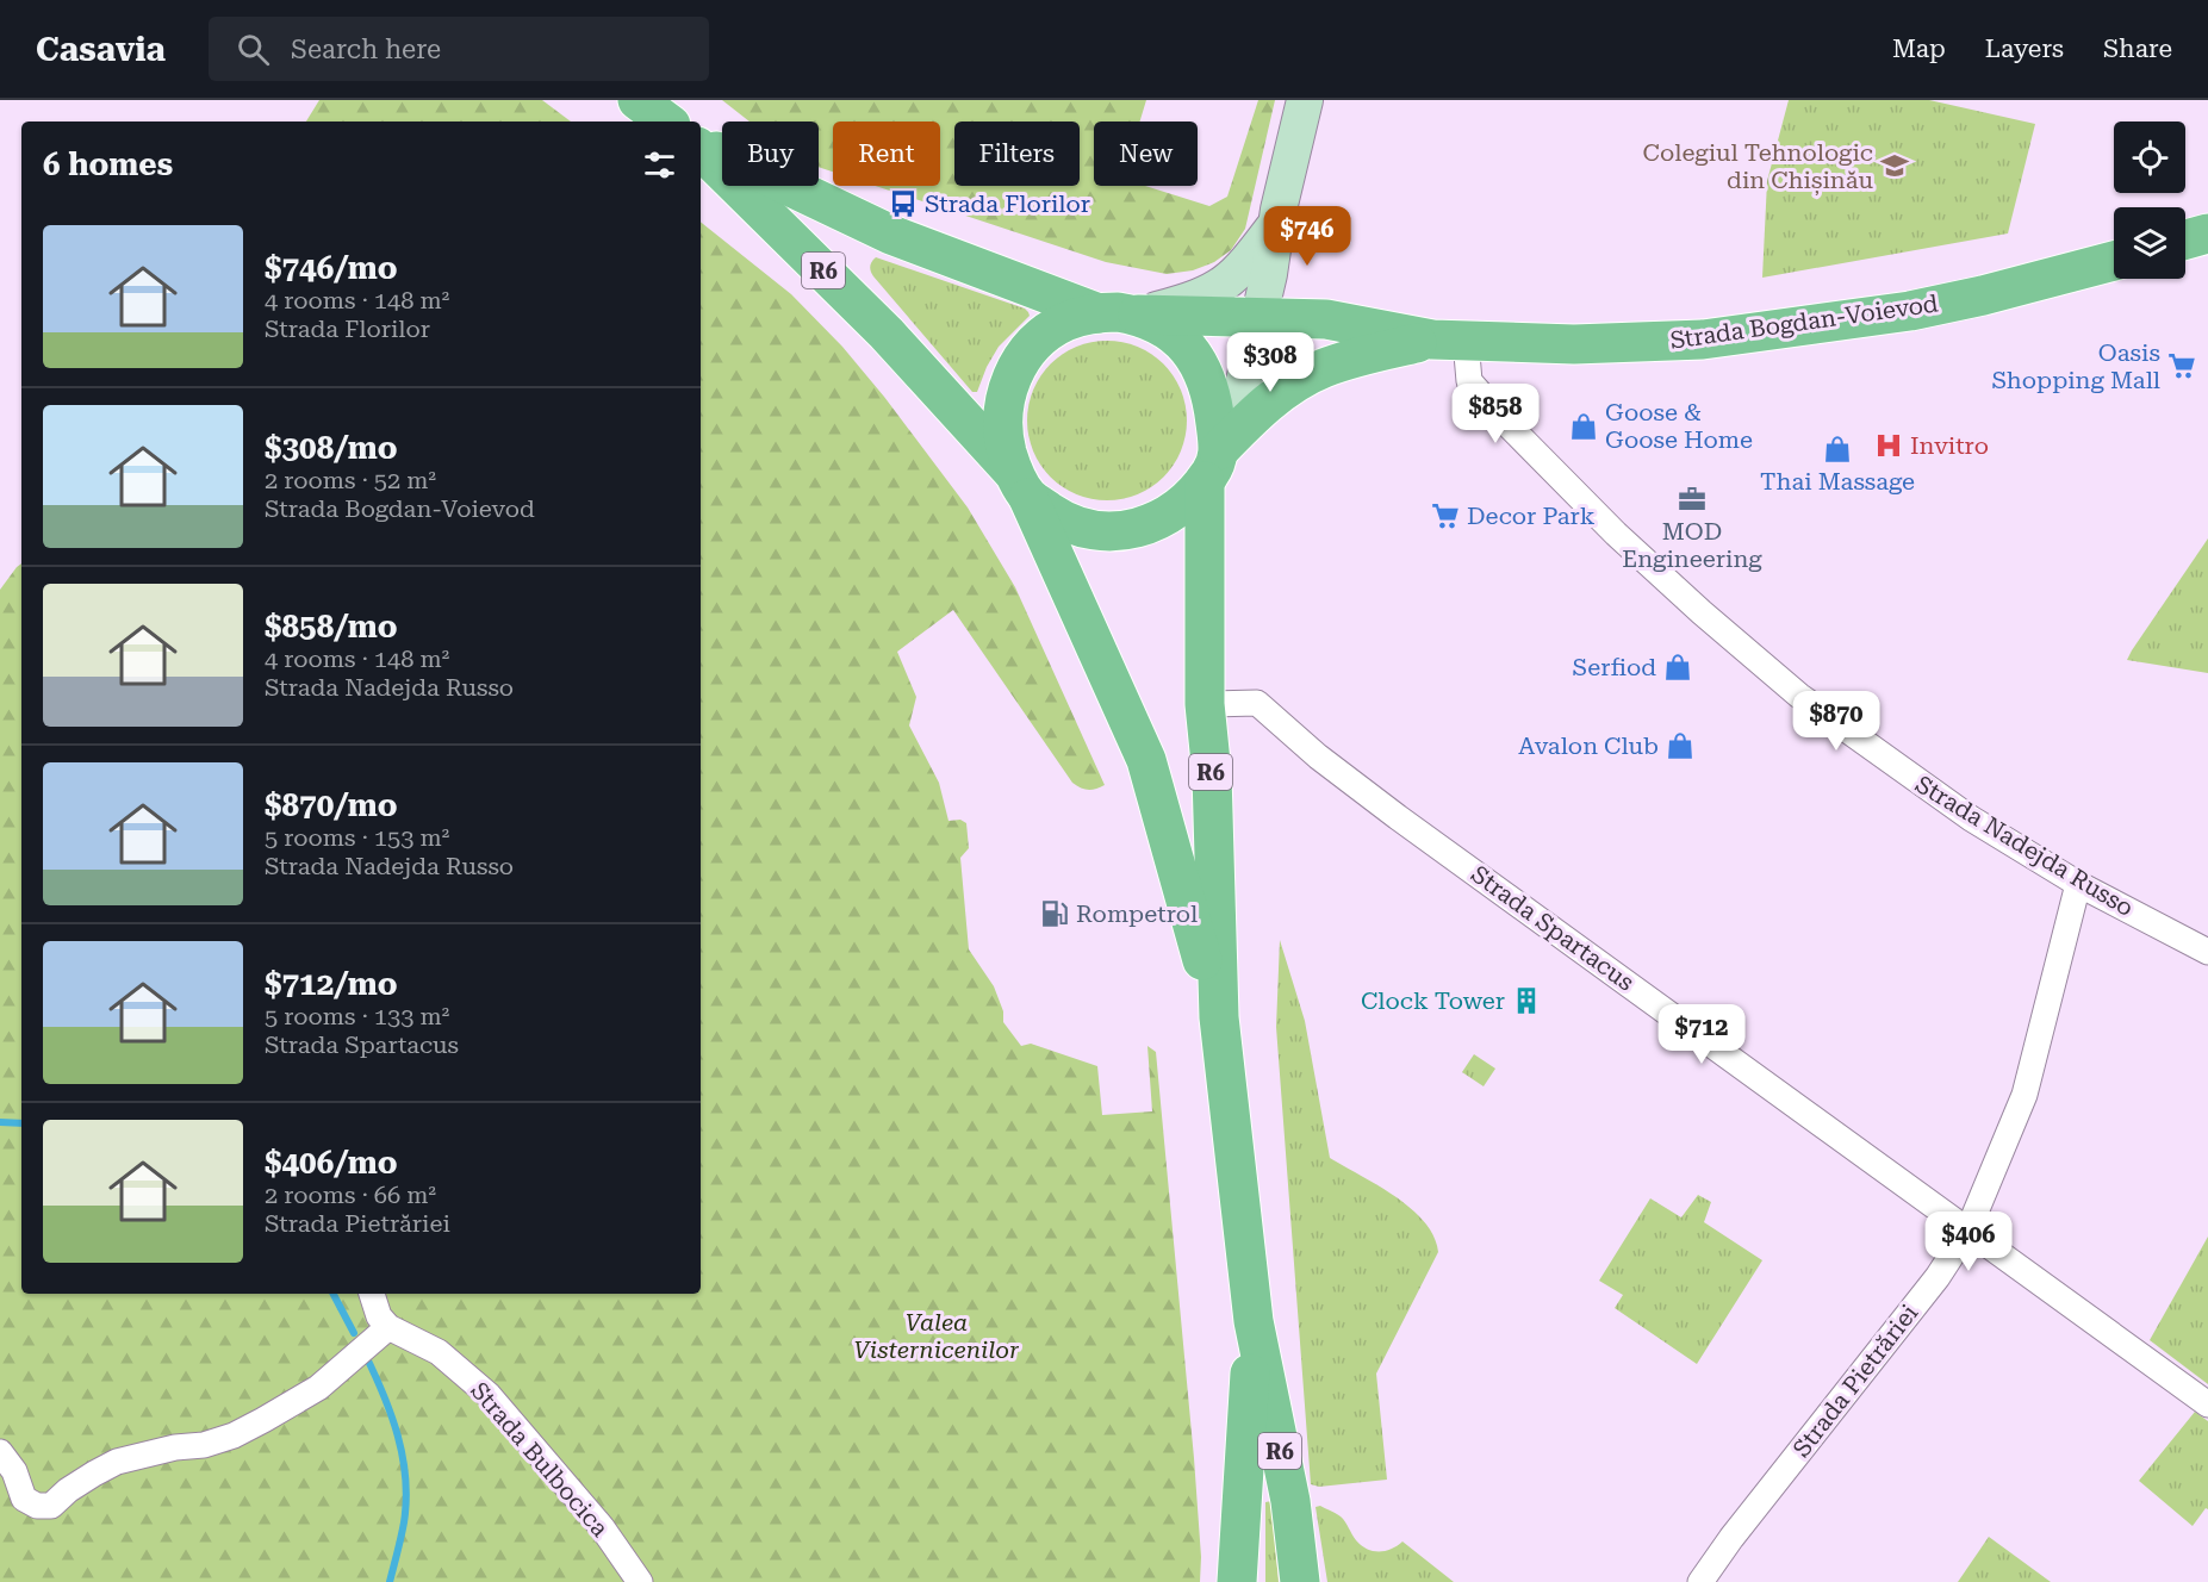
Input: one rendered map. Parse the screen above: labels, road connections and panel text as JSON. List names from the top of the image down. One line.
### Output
{"streets":{"main road":["R6","Strada Bogdan-Voievod"],"street":["Strada Nadejda Russo","Strada Spartacus","Strada Pietrăriei","Strada Bulbocica"]},"crossings":[["R6","Strada Bogdan-Voievod"],["R6","Strada Spartacus"],["Strada Bogdan-Voievod","Strada Nadejda Russo"],["Strada Nadejda Russo","Strada Pietrăriei"],["Strada Spartacus","Strada Pietrăriei"]],"parks":["Valea Visternicenilor"],"places":{"school or university":["Colegiul Tehnologic din Chișinău"],"bus stop":["Strada Florilor"],"supermarket":["Oasis Shopping Mall","Decor Park"],"shop":["Goose & Goose Home","Thai Massage","Serfiod","Avalon Club"],"hospital":["Invitro"],"office":["MOD Engineering"],"fuel station":["Rompetrol"],"building":["Clock Tower"]},"page":{"header":"Casavia","search":"Search here","nav":["Map","Layers","Share"],"chip":["Buy","Rent","Filters","New"],"heading":"6 homes","price":["$746","$308","$858","$870","$712","$406"],"list":[{"name":"$746/mo","note":"4 rooms · 148 m² · Strada Florilor"},{"name":"$308/mo","note":"2 rooms · 52 m² · Strada Bogdan-Voievod"},{"name":"$858/mo","note":"4 rooms · 148 m² · Strada Nadejda Russo"},{"name":"$870/mo","note":"5 rooms · 153 m² · Strada Nadejda Russo"},{"name":"$712/mo","note":"5 rooms · 133 m² · Strada Spartacus"},{"name":"$406/mo","note":"2 rooms · 66 m² · Strada Pietrăriei"}]}}
